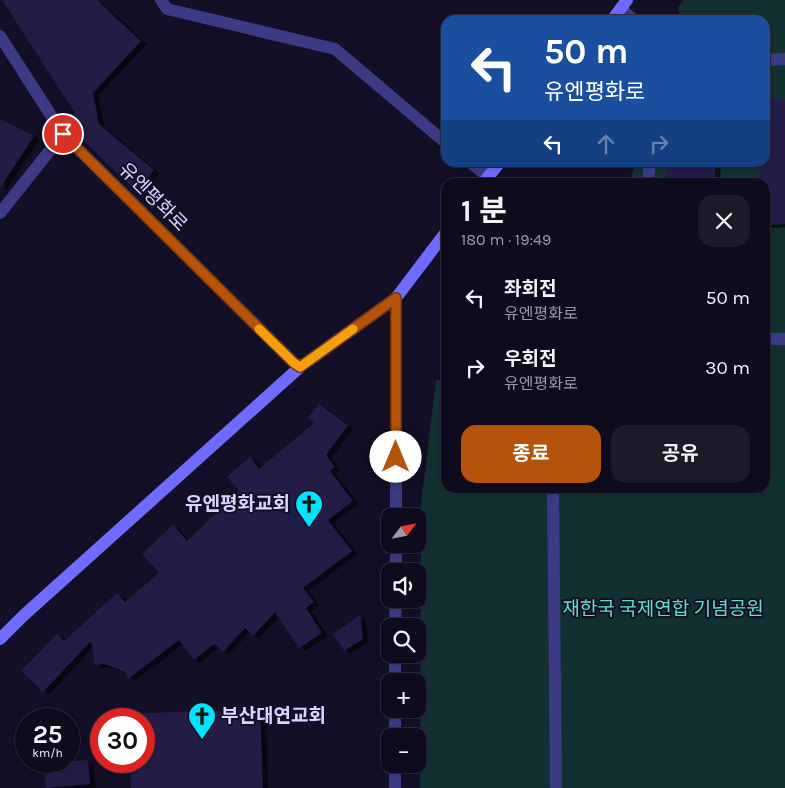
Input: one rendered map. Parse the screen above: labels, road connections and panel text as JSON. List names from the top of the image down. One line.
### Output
{"streets":{"street":["유엔평화로"]},"parks":["재한국 국제연합 기념공원"],"places":{"church":["유엔평화교회","부산대연교회"]},"north":"top right","page":{"turn":["50 m","유엔평화로"],"heading":["1 분","180 m · 19:49"],"list":[{"name":"좌회전","note":"유엔평화로","value":"50 m"},{"name":"우회전","note":"유엔평화로","value":"30 m"}],"buttons":["종료","공유"],"map_buttons":["+","−"],"speed":"25 km/h","limit":"30"}}
